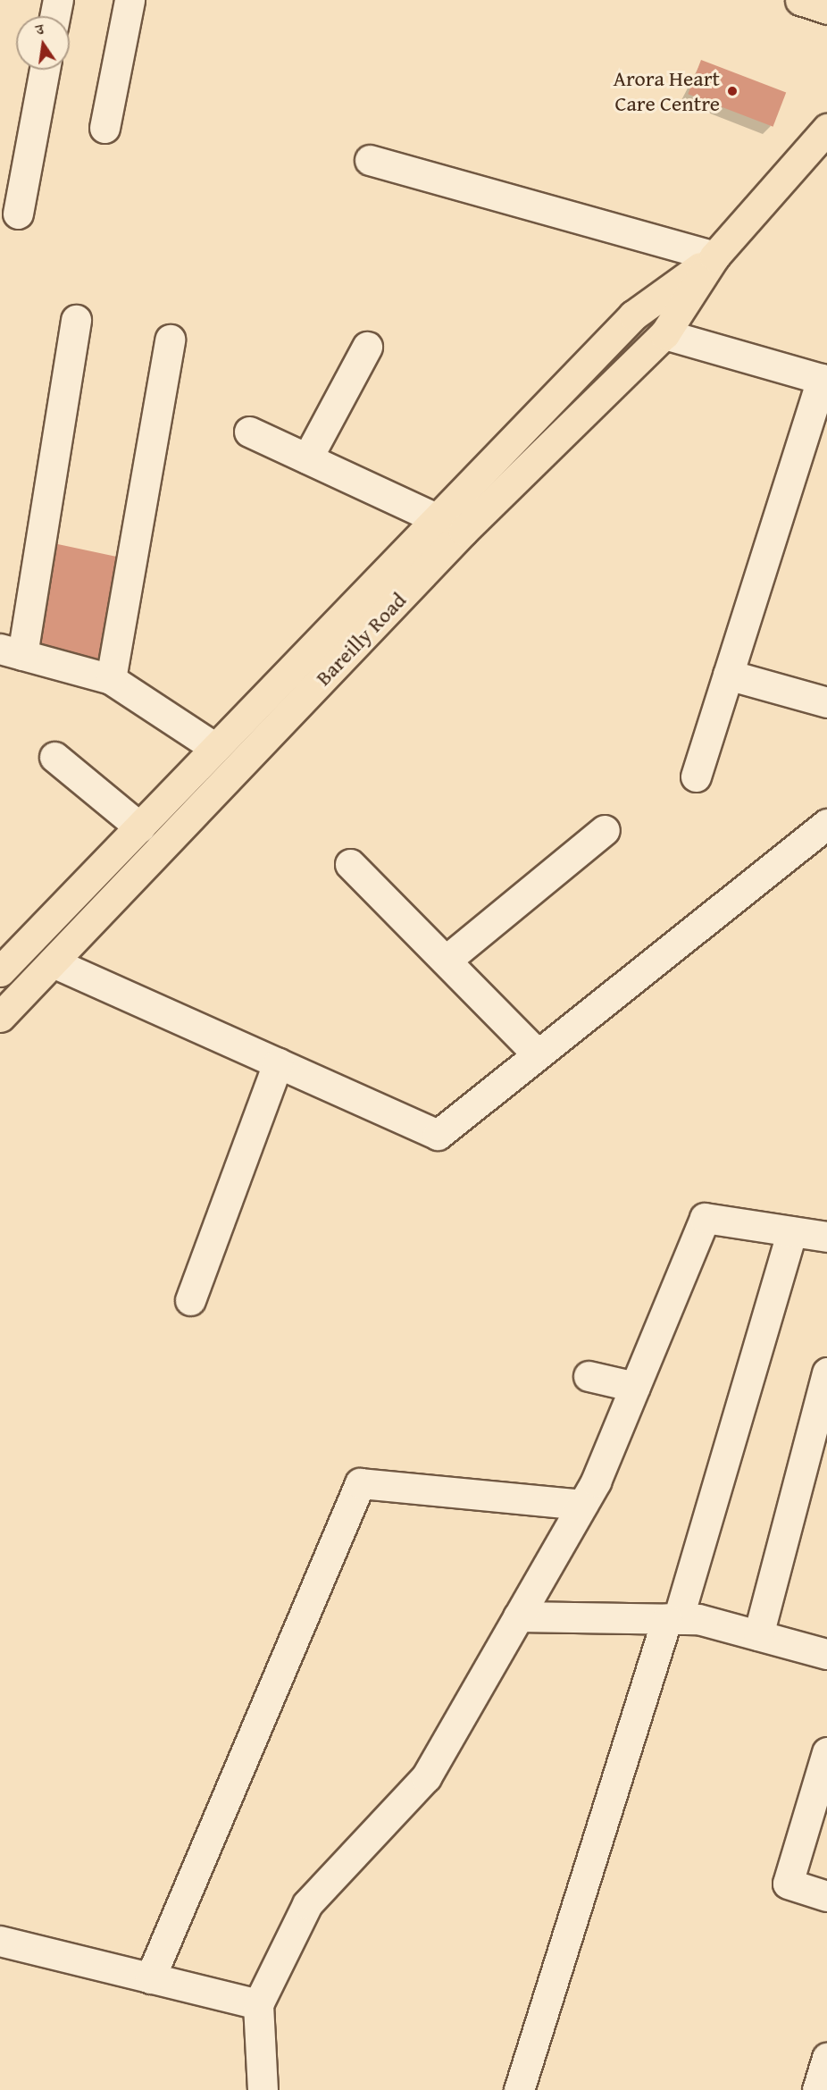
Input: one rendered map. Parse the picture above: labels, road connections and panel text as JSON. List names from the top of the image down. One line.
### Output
{"streets":{"main road":["Bareilly Road"]},"places":["Arora Heart Care Centre"],"north":"top"}
